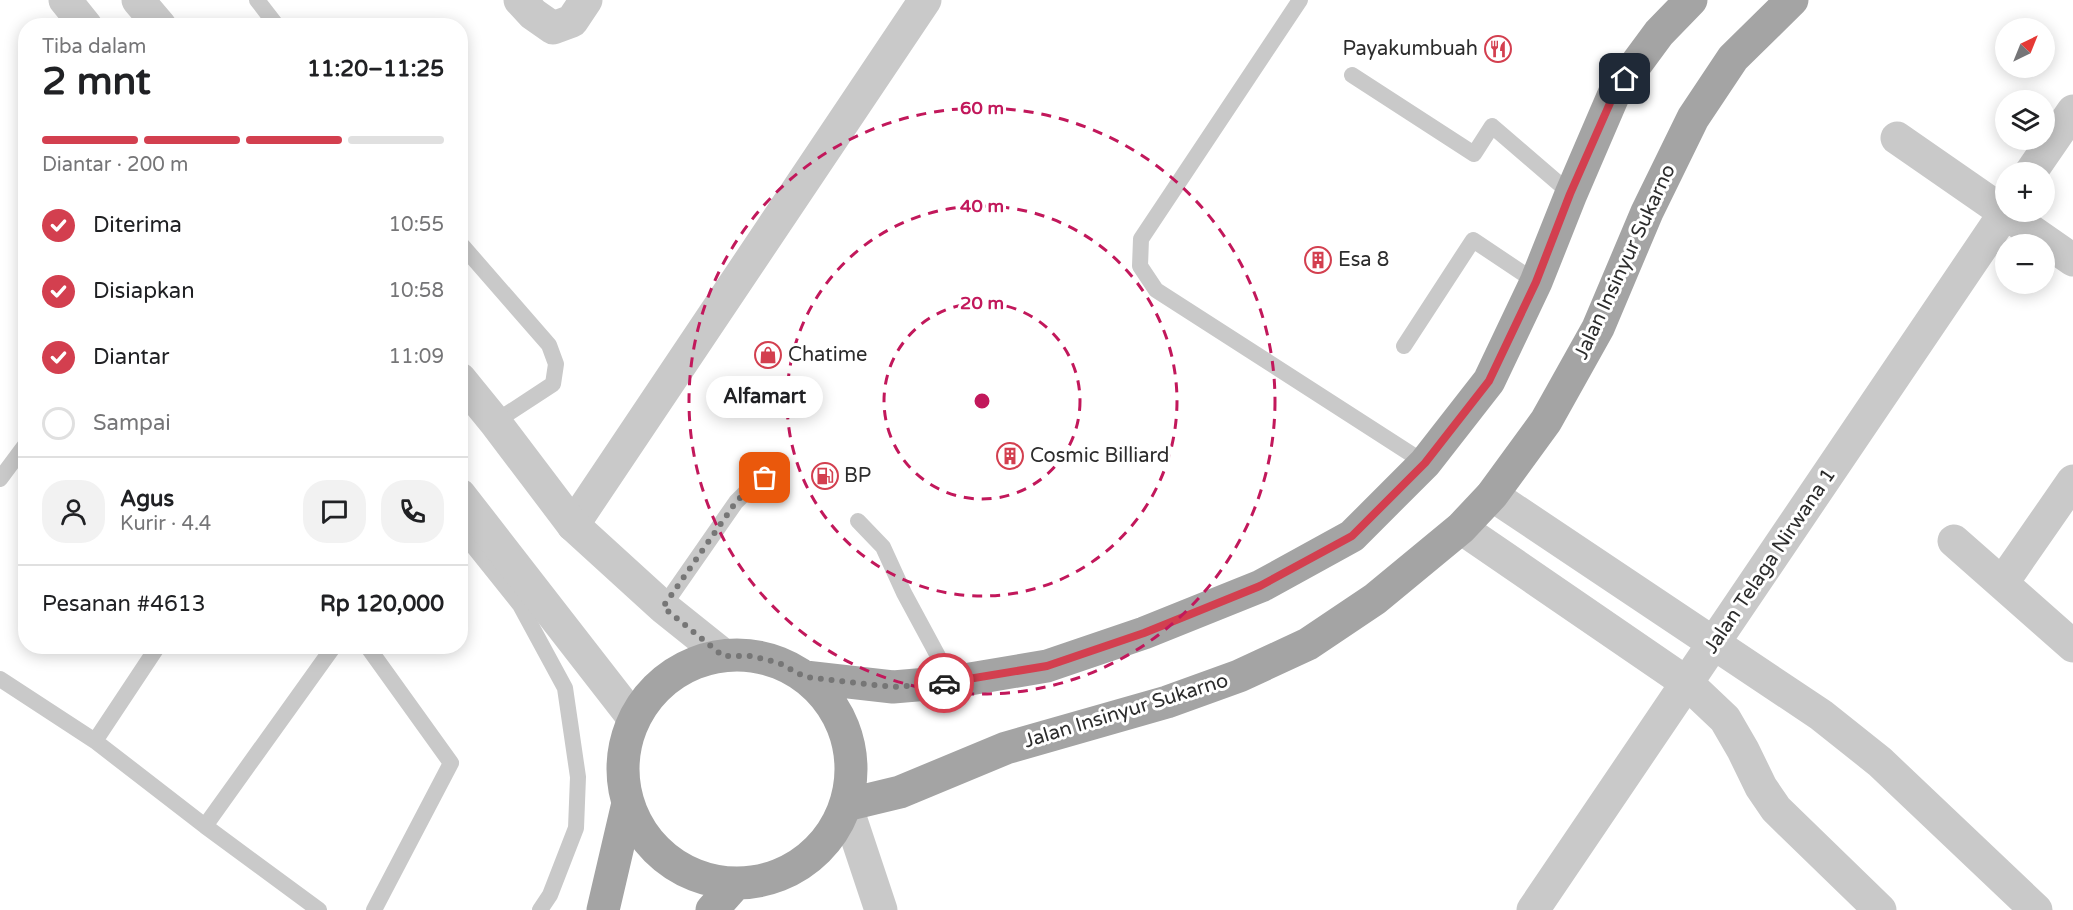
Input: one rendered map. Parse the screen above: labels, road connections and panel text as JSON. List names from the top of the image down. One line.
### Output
{"streets":{"main road":["Jalan Insinyur Sukarno"],"street":["Jalan Telaga Nirwana 1"]},"places":{"restaurant":["Payakumbuah"],"building":["Esa 8","Cosmic Billiard"],"shop":["Chatime"],"fuel station":["BP"],"other":["Alfamart"]},"north":"top right","page":{"map_buttons":["+","−"],"heading":["2 mnt","Tiba dalam","11:20–11:25"],"panel":["Agus","Kurir · 4.4","Pesanan #4613","Rp 120,000"],"bar":"Diantar · 200 m","list":[["Diterima","10:55"],["Disiapkan","10:58"],["Diantar","11:09"],"Sampai"],"bubble":"Alfamart"},"rings":["60 m","40 m","20 m"]}
